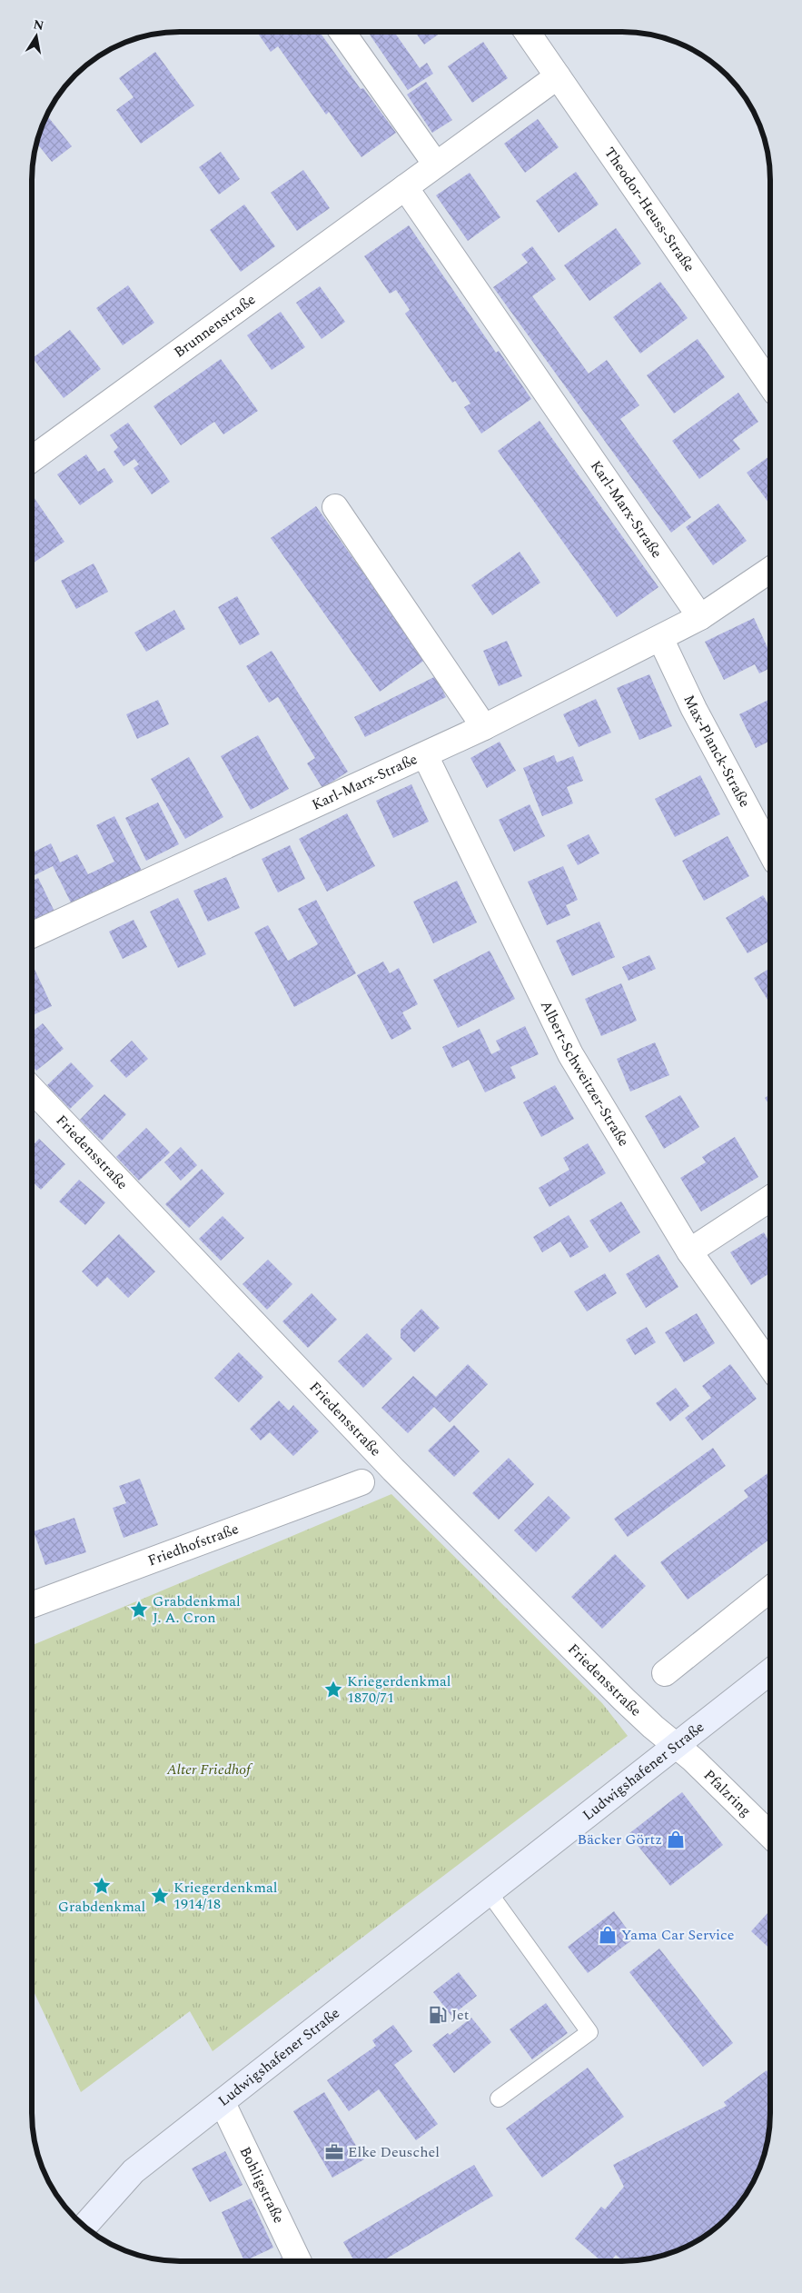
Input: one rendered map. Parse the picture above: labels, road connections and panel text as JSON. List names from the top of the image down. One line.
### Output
{"streets":{"main road":["Ludwigshafener Straße"],"street":["Theodor-Heuss-Straße","Brunnenstraße","Karl-Marx-Straße","Max-Planck-Straße","Albert-Schweitzer-Straße","Friedensstraße","Friedhofstraße","Pfalzring","Bohligstraße"]},"crossings":[["Theodor-Heuss-Straße","Brunnenstraße"],["Brunnenstraße","Karl-Marx-Straße"],["Karl-Marx-Straße","Max-Planck-Straße"],["Karl-Marx-Straße","Albert-Schweitzer-Straße"],["Friedensstraße","Ludwigshafener Straße"],["Friedensstraße","Pfalzring"],["Ludwigshafener Straße","Pfalzring"],["Ludwigshafener Straße","Bohligstraße"]],"parks":["Alter Friedhof"],"places":{"place":["Grabdenkmal J. A. Cron","Kriegerdenkmal 1870/71","Grabdenkmal","Kriegerdenkmal 1914/18"],"shop":["Bäcker Görtz","Yama Car Service"],"fuel station":["Jet"],"office":["Elke Deuschel"]},"north":"top"}
